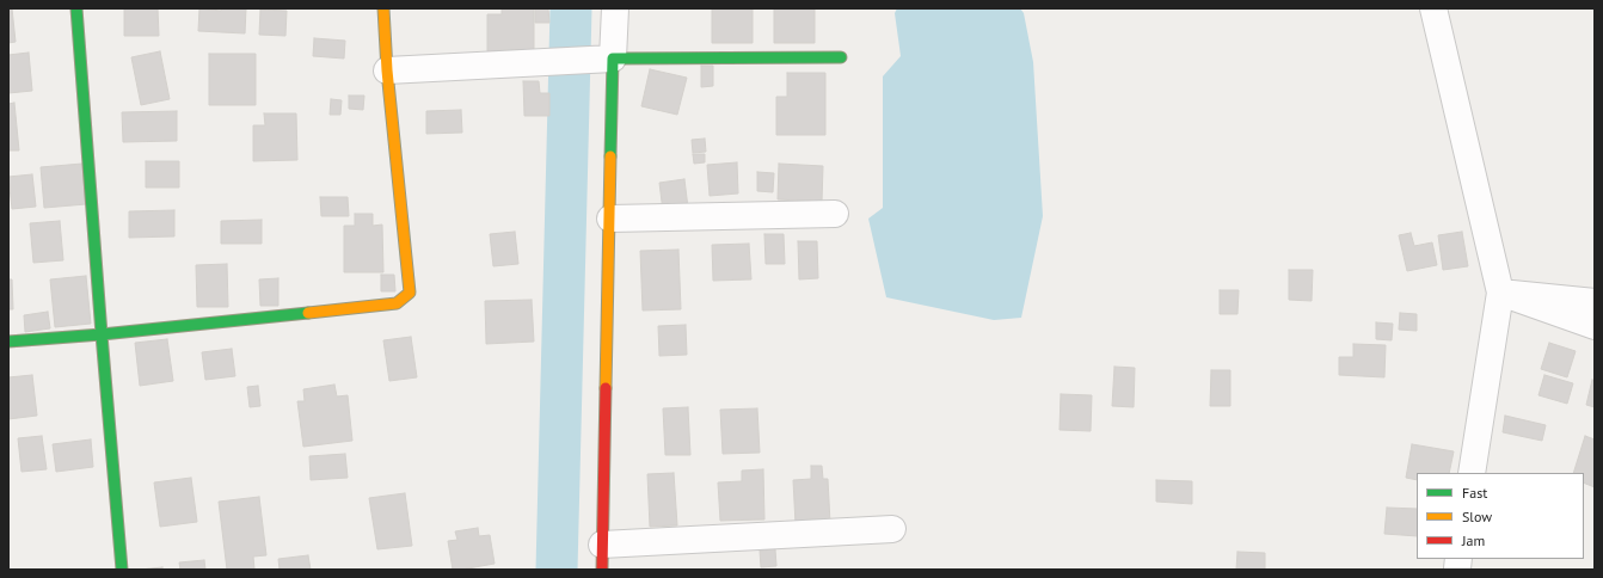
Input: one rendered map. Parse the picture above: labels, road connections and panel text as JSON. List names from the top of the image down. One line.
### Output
{"legend":["Fast","Slow","Jam"]}
